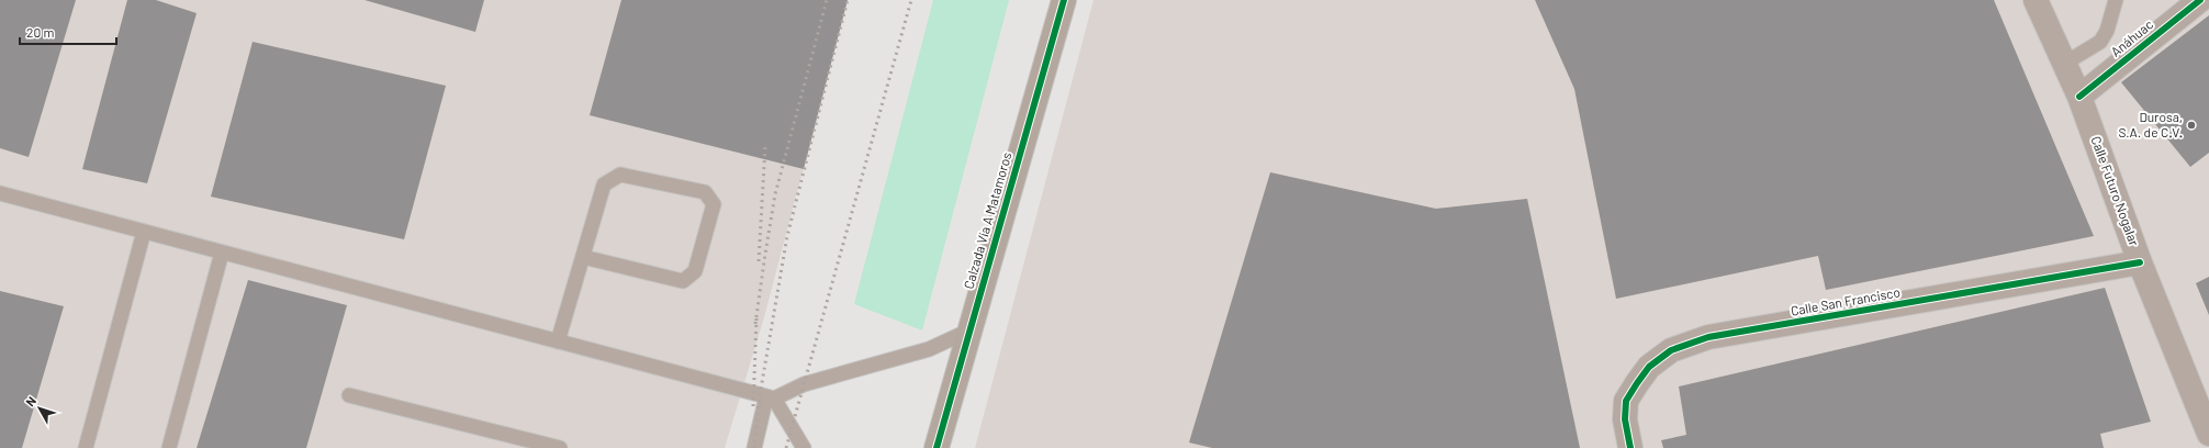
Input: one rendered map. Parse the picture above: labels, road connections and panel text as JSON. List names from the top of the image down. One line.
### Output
{"streets":{"street":["Anáhuac","Calle Futuro Nogalar","Calzada Vía A Matamoros","Calle San Francisco"]},"crossings":[["Anáhuac","Calle Futuro Nogalar"],["Calle Futuro Nogalar","Calle San Francisco"]],"places":["Durosa, S.A. de C.V."],"scale_bar":"20 m","north":"top left"}
